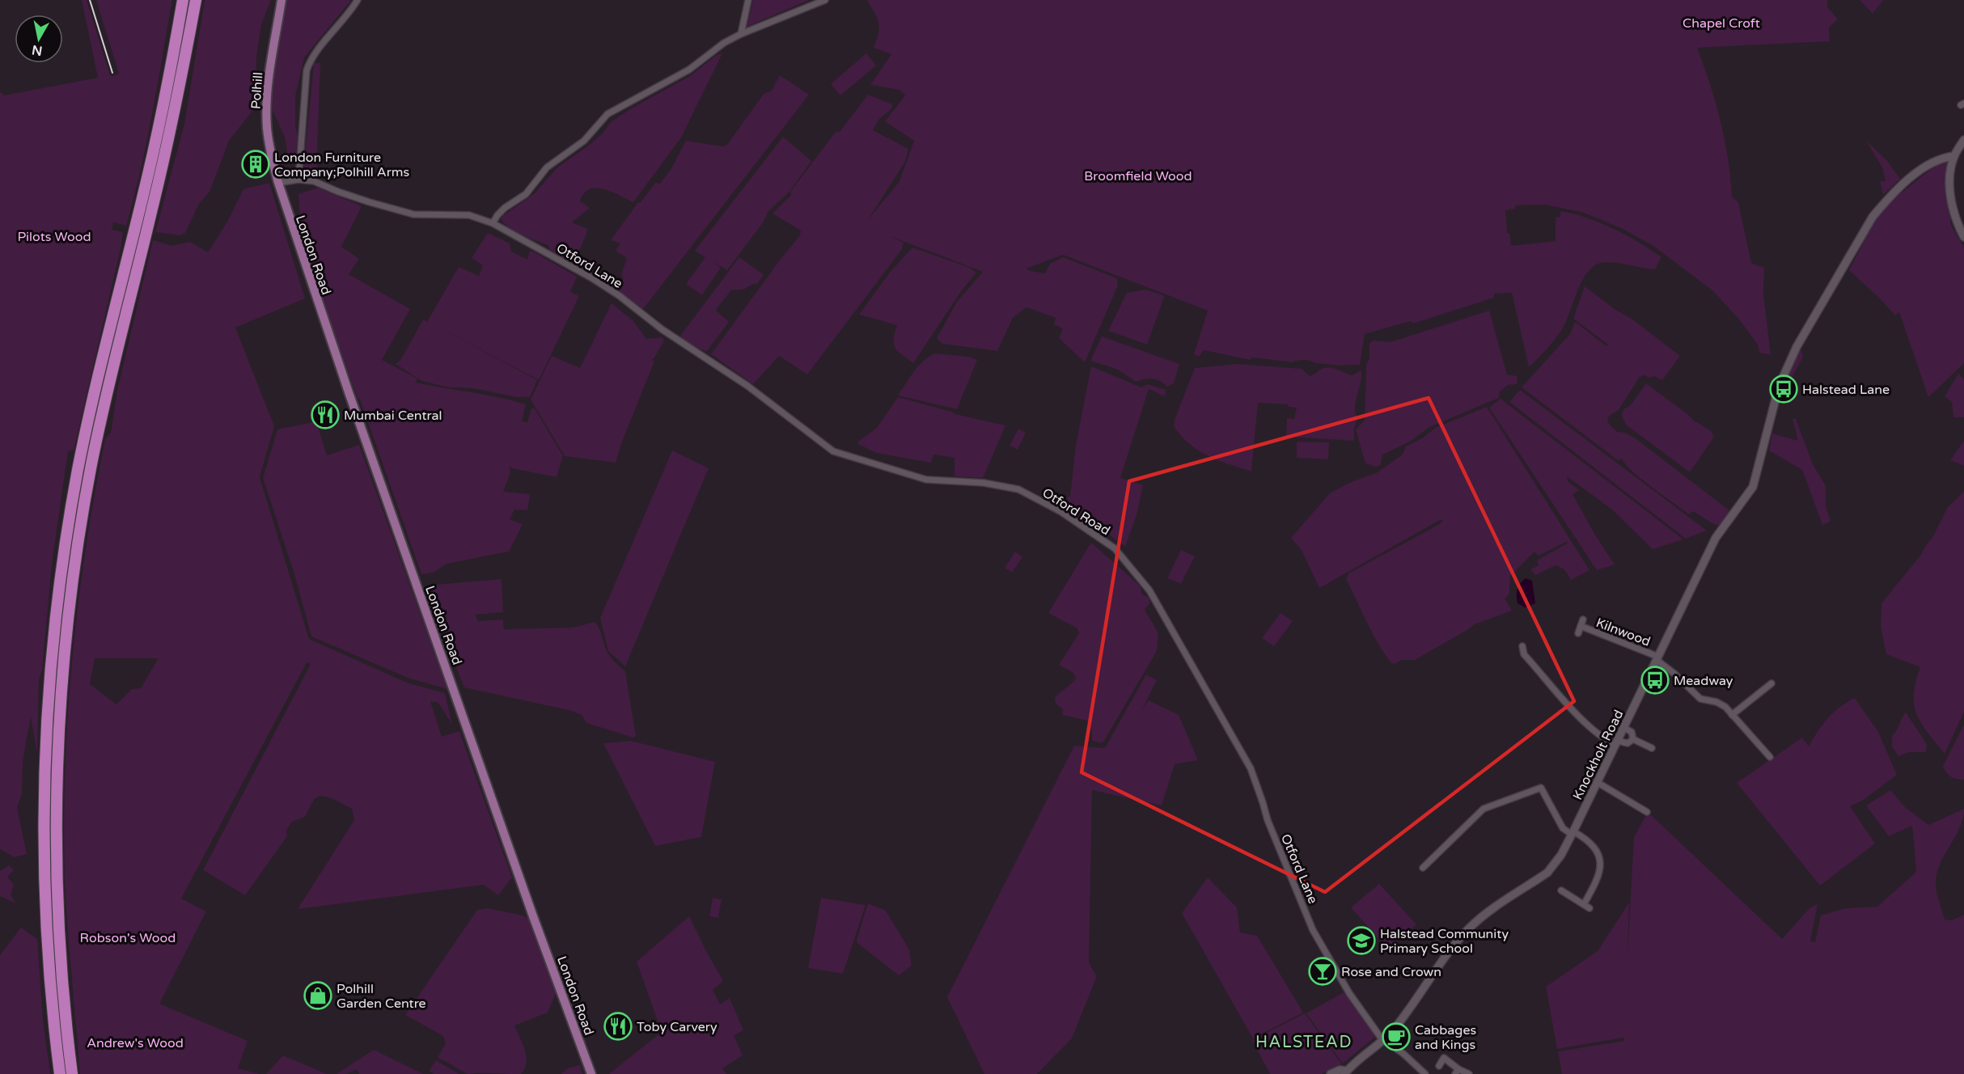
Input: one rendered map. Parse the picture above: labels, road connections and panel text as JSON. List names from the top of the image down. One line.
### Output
{"streets":{"main road":["Polhill","London Road"],"street":["Otford Lane","Otford Road","Kilnwood","Knockholt Road"]},"crossings":[["Polhill","London Road"],["Polhill","Otford Lane"],["London Road","Otford Lane"],["Otford Lane","Otford Road"],["Otford Lane","Knockholt Road"],["Kilnwood","Knockholt Road"]],"districts":["HALSTEAD"],"parks":["Chapel Croft","Broomfield Wood","Pilots Wood","Robson's Wood","Andrew's Wood"],"places":{"building":["London Furniture Company;Polhill Arms"],"bus stop":["Halstead Lane","Meadway"],"restaurant":["Mumbai Central","Toby Carvery"],"school or university":["Halstead Community Primary School"],"bar":["Rose and Crown"],"shop":["Polhill Garden Centre"],"cafe":["Cabbages and Kings"]},"north":"bottom"}
